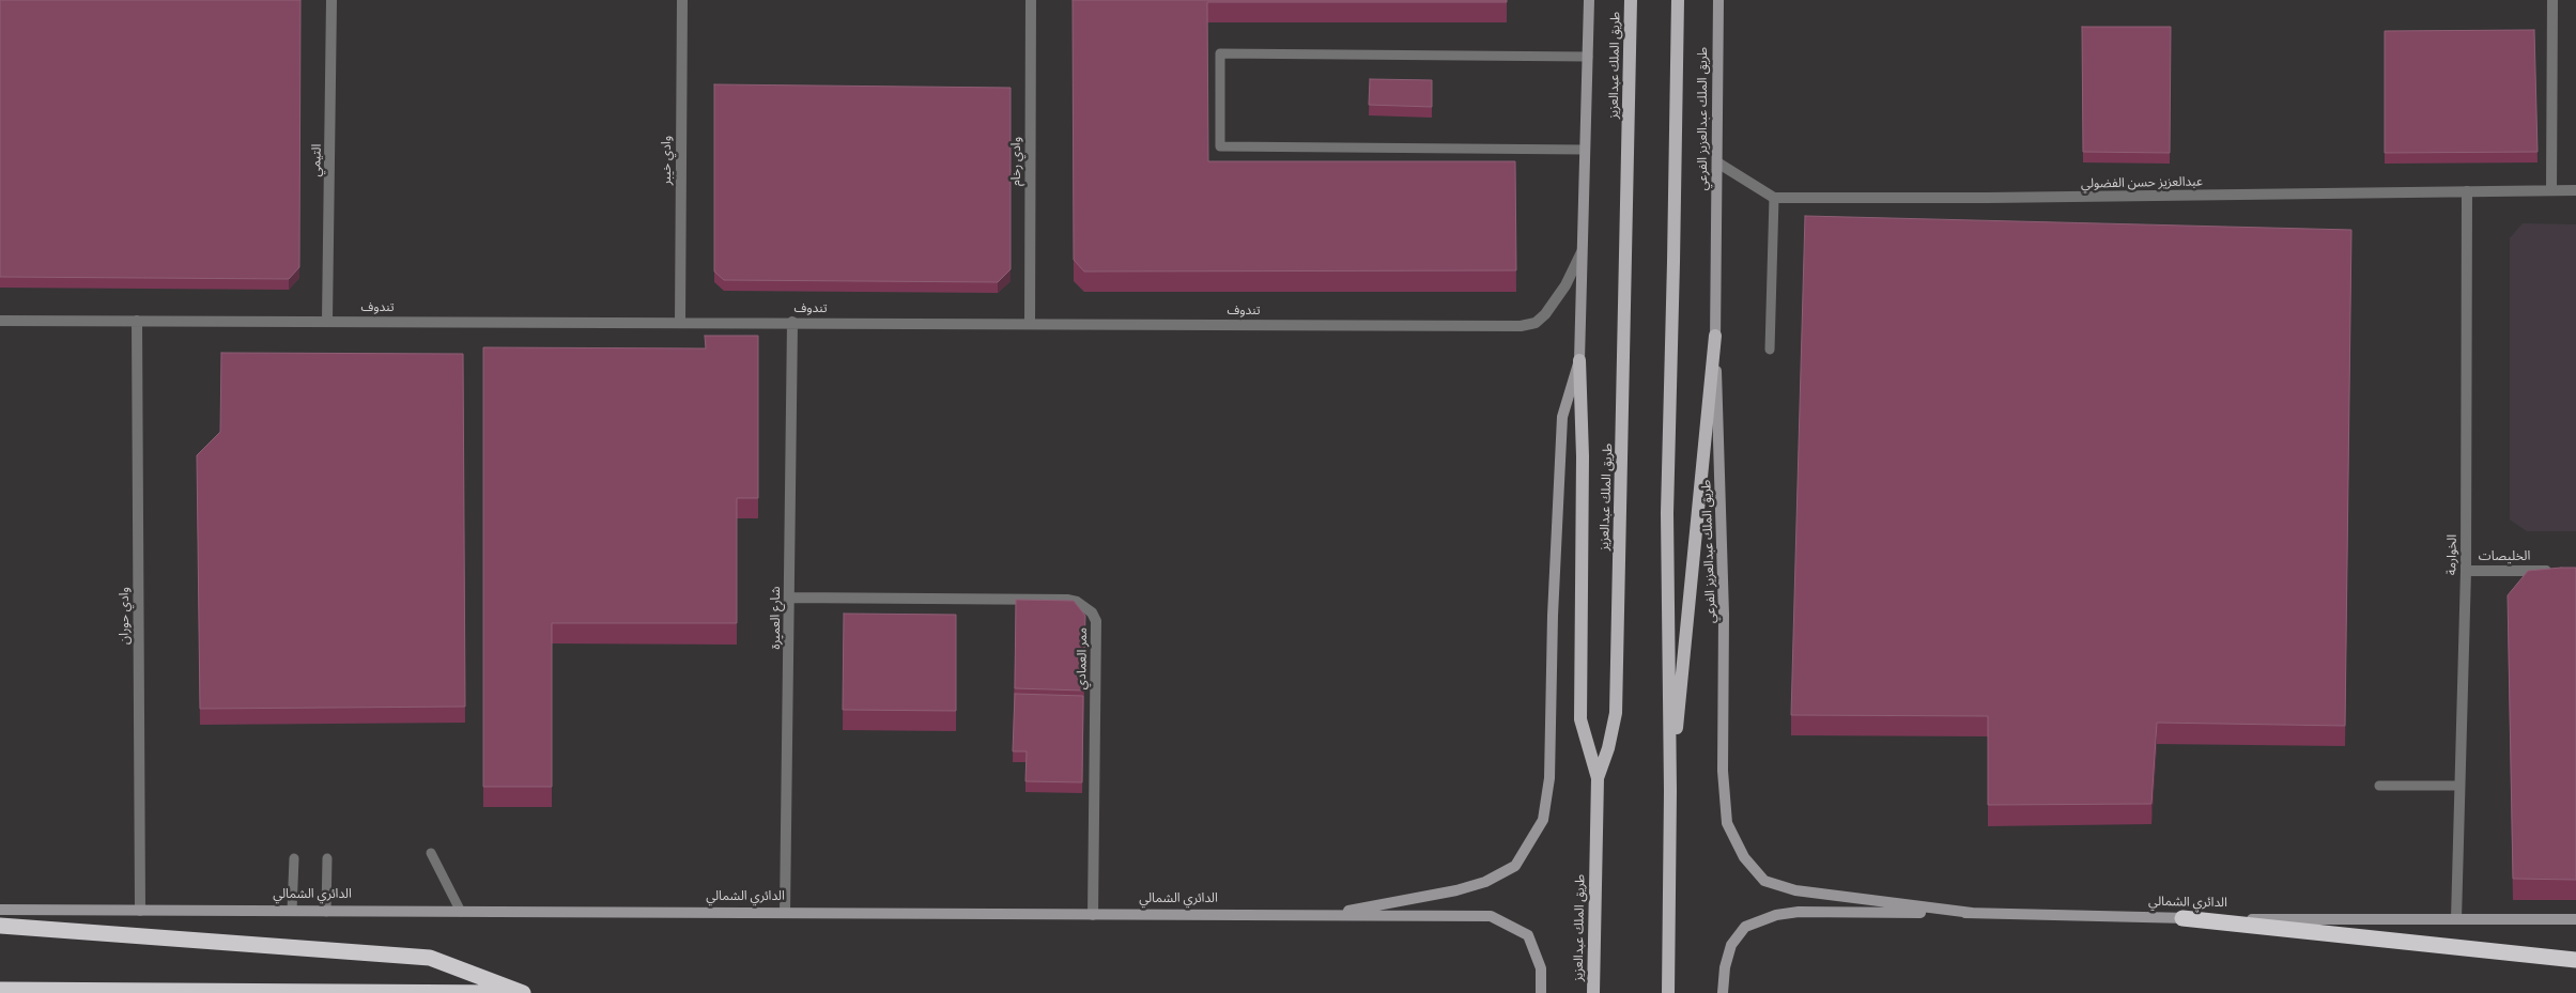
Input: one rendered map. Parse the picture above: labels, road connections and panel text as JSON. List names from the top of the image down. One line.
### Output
{"streets":{"main road":["طريق الملك عبدالعزيز"],"street":["طريق الملك عبدالعزيز الفرعي","التيمي","وادي خيبر","وادي رخام","عبدالعزيز حسن الفضولي","تندوف","الخوارمة","الخليصات","وادي حوران","شارع العميرة","ممر العمادي","الدائري الشمالي"]},"crossings":[["طريق الملك عبدالعزيز الفرعي","الدائري الشمالي"],["التيمي","تندوف"],["وادي خيبر","تندوف"],["وادي رخام","تندوف"],["عبدالعزيز حسن الفضولي","الخوارمة"],["تندوف","وادي حوران"],["تندوف","شارع العميرة"],["الخوارمة","الخليصات"],["الخوارمة","الدائري الشمالي"],["وادي حوران","الدائري الشمالي"],["شارع العميرة","ممر العمادي"],["شارع العميرة","الدائري الشمالي"],["ممر العمادي","الدائري الشمالي"]]}
